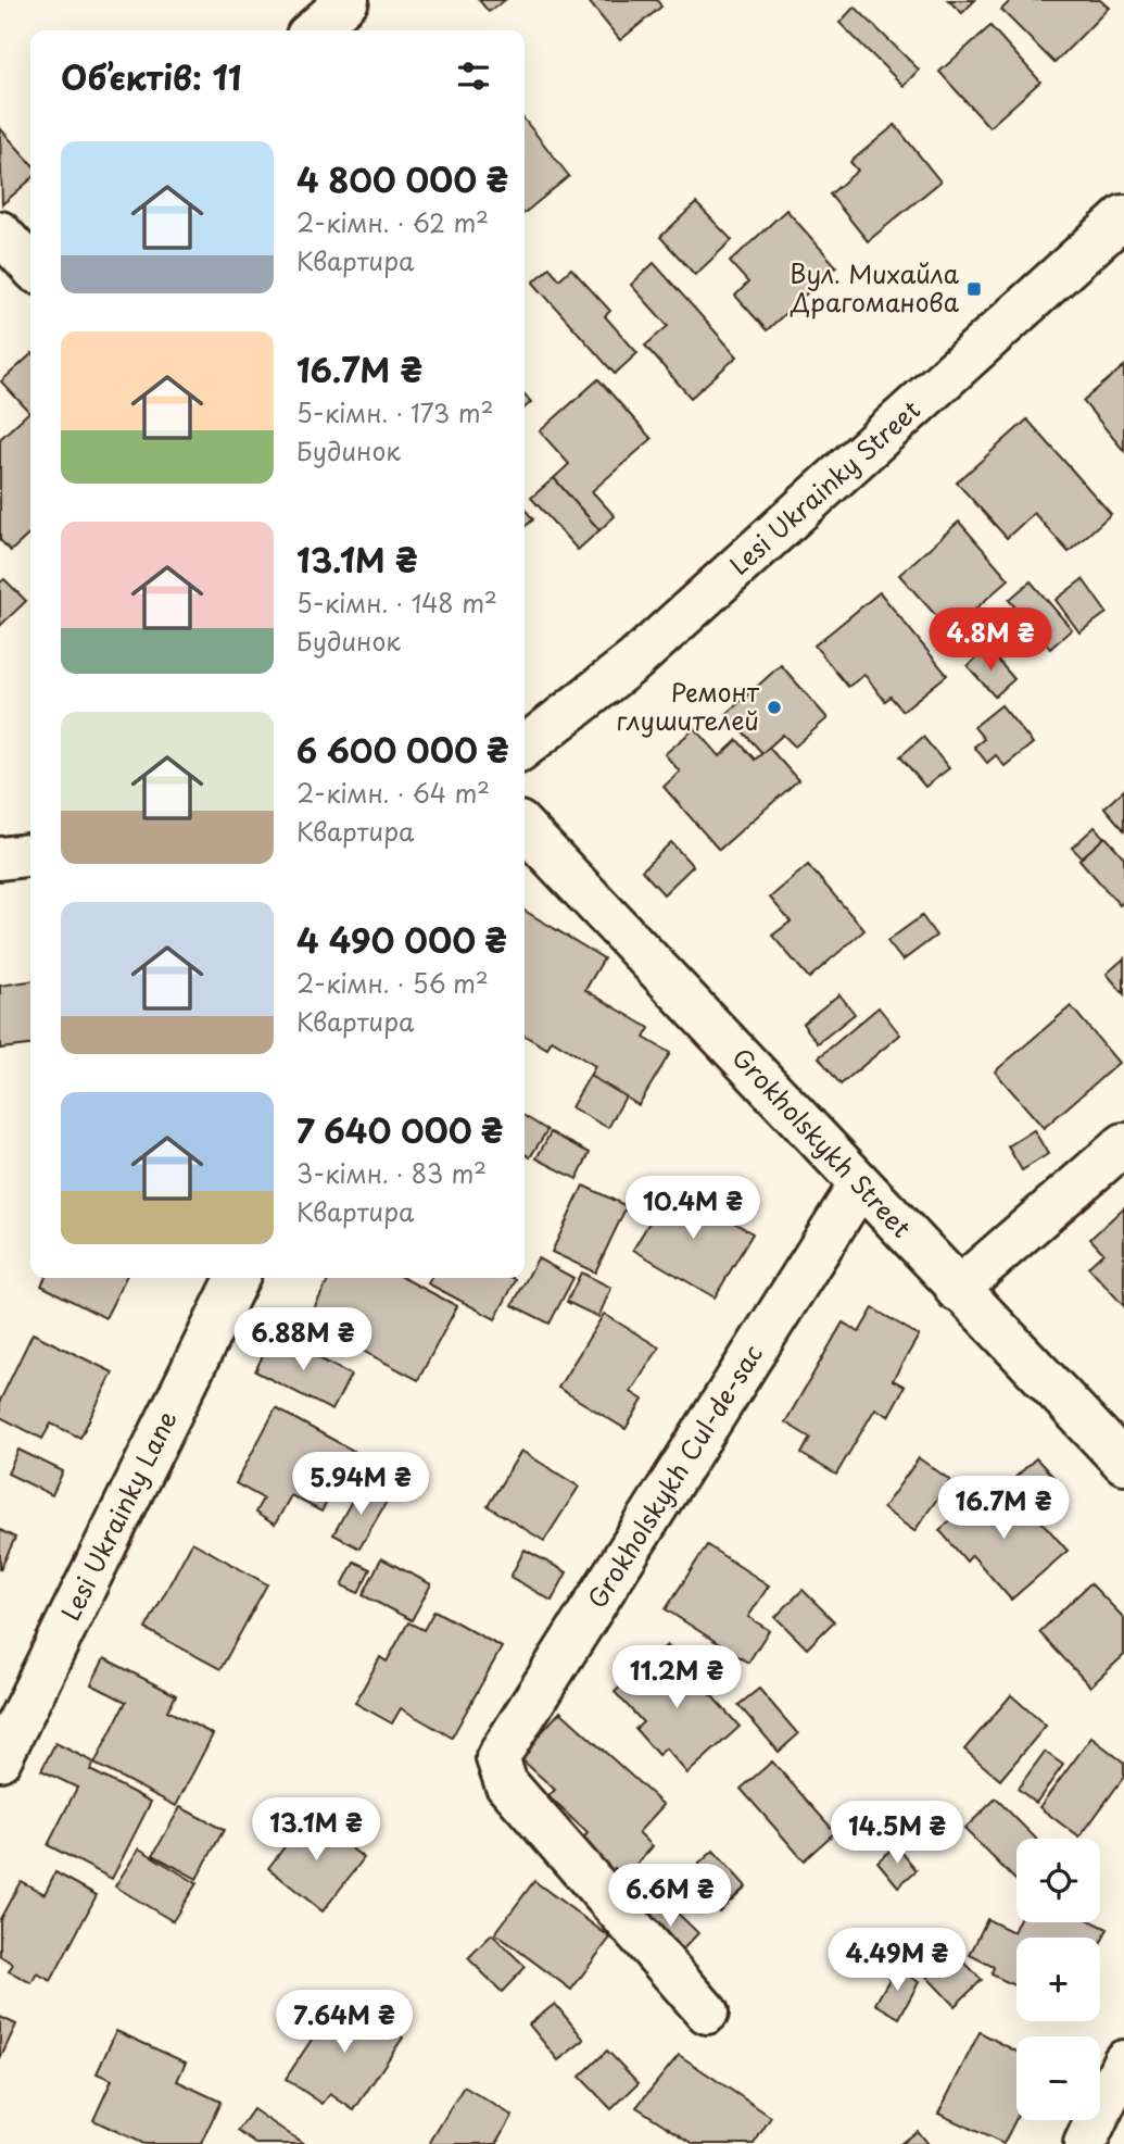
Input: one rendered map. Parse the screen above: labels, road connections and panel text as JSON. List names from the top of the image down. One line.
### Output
{"streets":{"street":["Lesi Ukrainky Street","Grokholskykh Street","Grokholskykh Сul-de-sac","Lesi Ukrainky Lane"]},"crossings":[["Grokholskykh Street","Grokholskykh Сul-de-sac"]],"places":{"transit":["Вул. Михайла Драгоманова"],"other":["Ремонт глушителей"]},"page":{"heading":"Об’єктів: 11","list":[{"name":"4 800 000 ₴","note":"2-кімн. · 62 m² · Квартира"},{"name":"16.7M ₴","note":"5-кімн. · 173 m² · Будинок"},{"name":"13.1M ₴","note":"5-кімн. · 148 m² · Будинок"},{"name":"6 600 000 ₴","note":"2-кімн. · 64 m² · Квартира"},{"name":"4 490 000 ₴","note":"2-кімн. · 56 m² · Квартира"},{"name":"7 640 000 ₴","note":"3-кімн. · 83 m² · Квартира"}],"price":["4.8M ₴","10.4M ₴","6.88M ₴","5.94M ₴","16.7M ₴","11.2M ₴","13.1M ₴","14.5M ₴","6.6M ₴","4.49M ₴","7.64M ₴"],"map_buttons":["+","−"]}}
